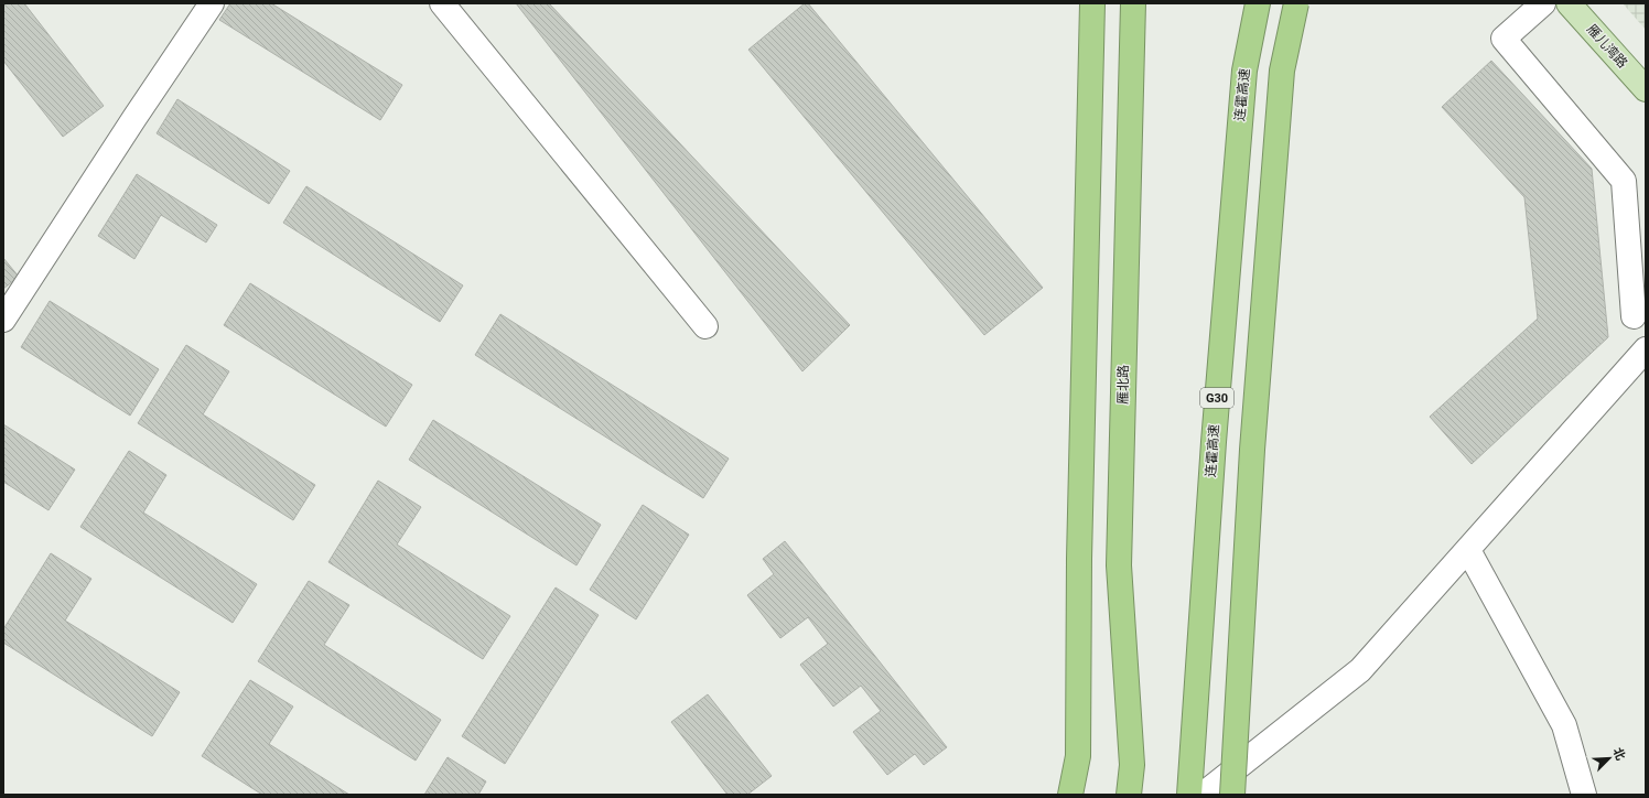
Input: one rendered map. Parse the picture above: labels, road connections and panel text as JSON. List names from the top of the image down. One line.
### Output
{"streets":{"highway":["连霍高速","雁北路","G30"],"main road":["雁儿湾路"]},"north":"top right"}
